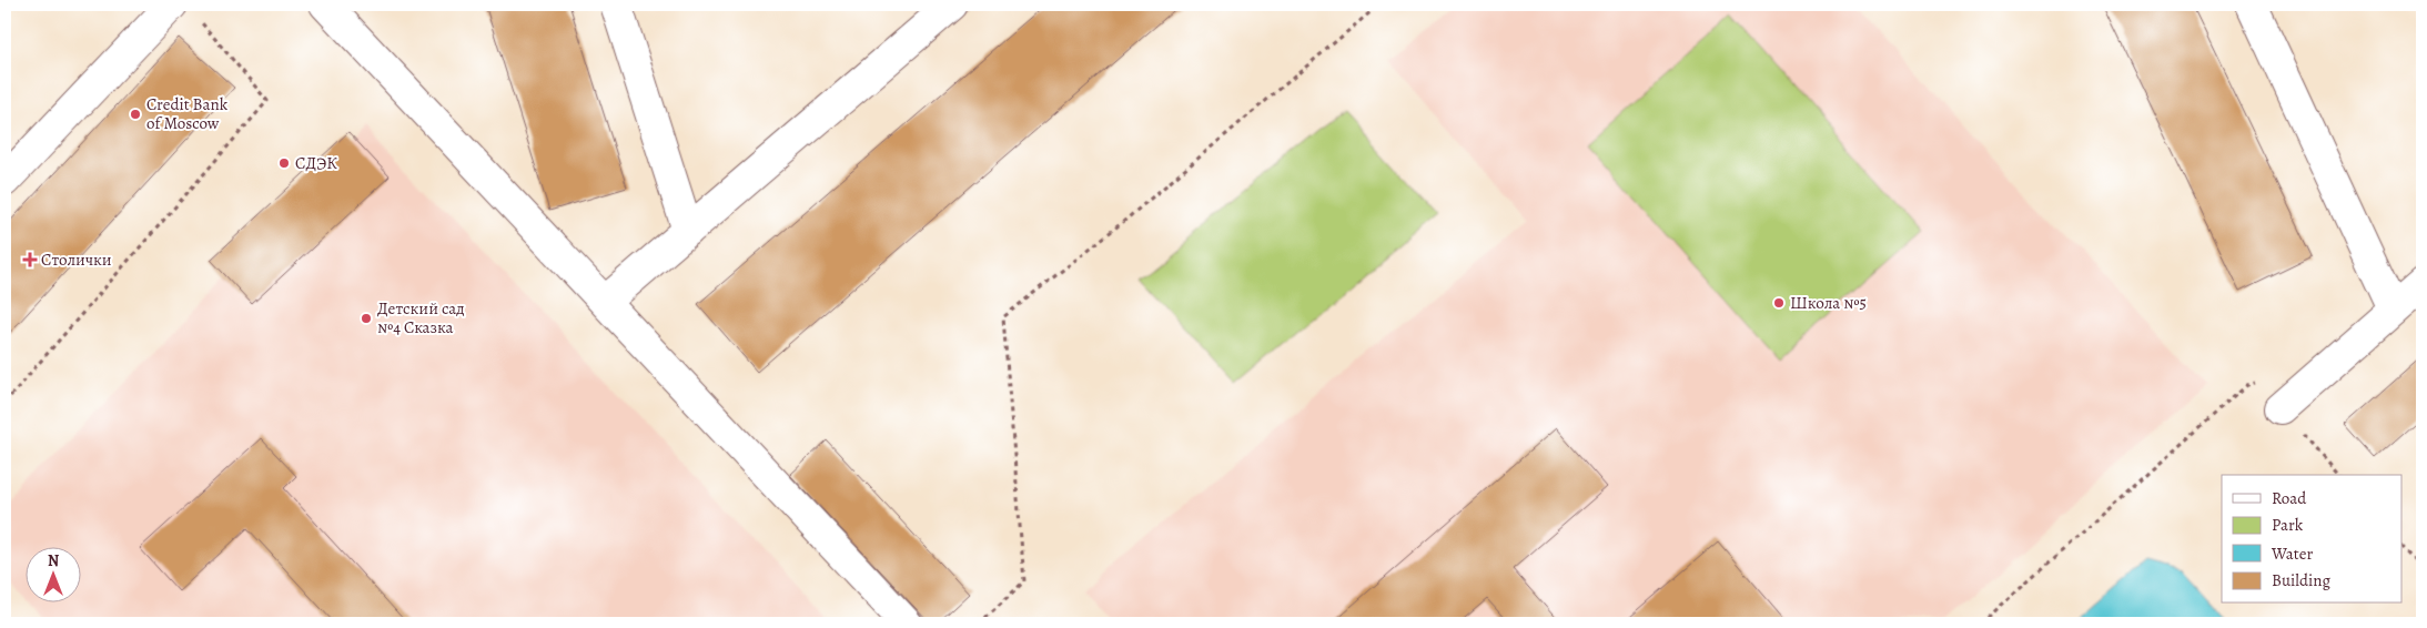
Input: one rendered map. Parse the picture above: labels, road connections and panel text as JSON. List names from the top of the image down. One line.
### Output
{"places":{"other":["Credit Bank of Moscow","СДЭК","Школа №5","Детский сад №4 Сказка"],"health":["Столички"]},"legend":["Road","Park","Water","Building"],"north":"top"}
